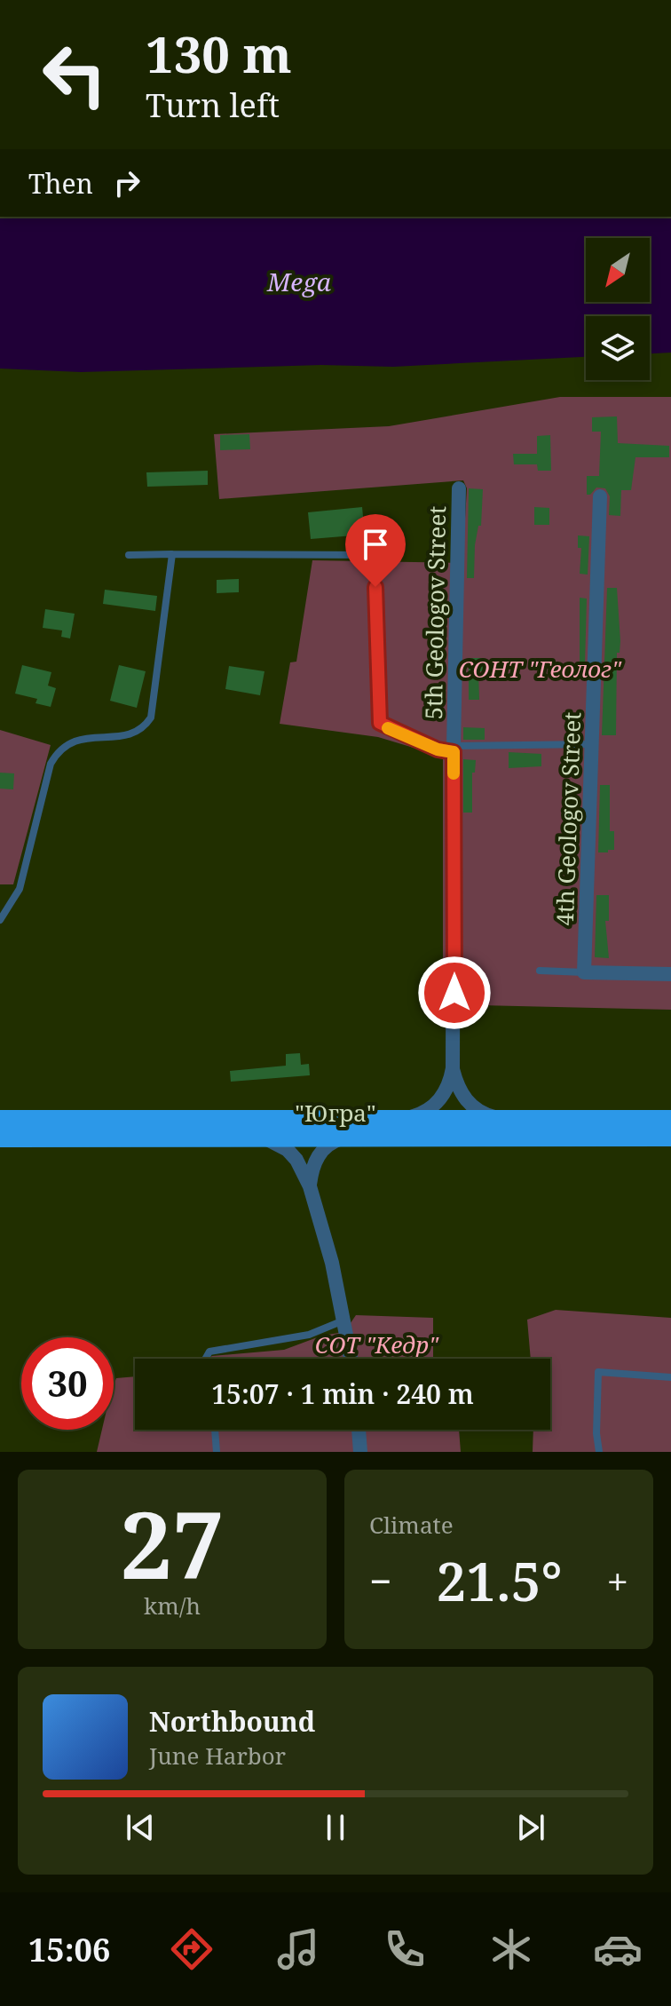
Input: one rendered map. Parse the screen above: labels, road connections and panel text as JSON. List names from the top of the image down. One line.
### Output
{"streets":{"highway":["\"Югра\""],"street":["5th Geologov Street","4th Geologov Street"]},"water":["Mega"],"parks":["СОНТ \"Геолог\"","СОТ \"Кедр\""],"north":"bottom left","page":{"turn":["130 m","Turn left"],"then":"Then","limit":"30","trip":"15:07 · 1 min · 240 m","tile":[["27","km/h"],"Climate"],"heat":["−","21.5°","+"],"song":["Northbound","June Harbor"],"tabs":"15:06"}}
